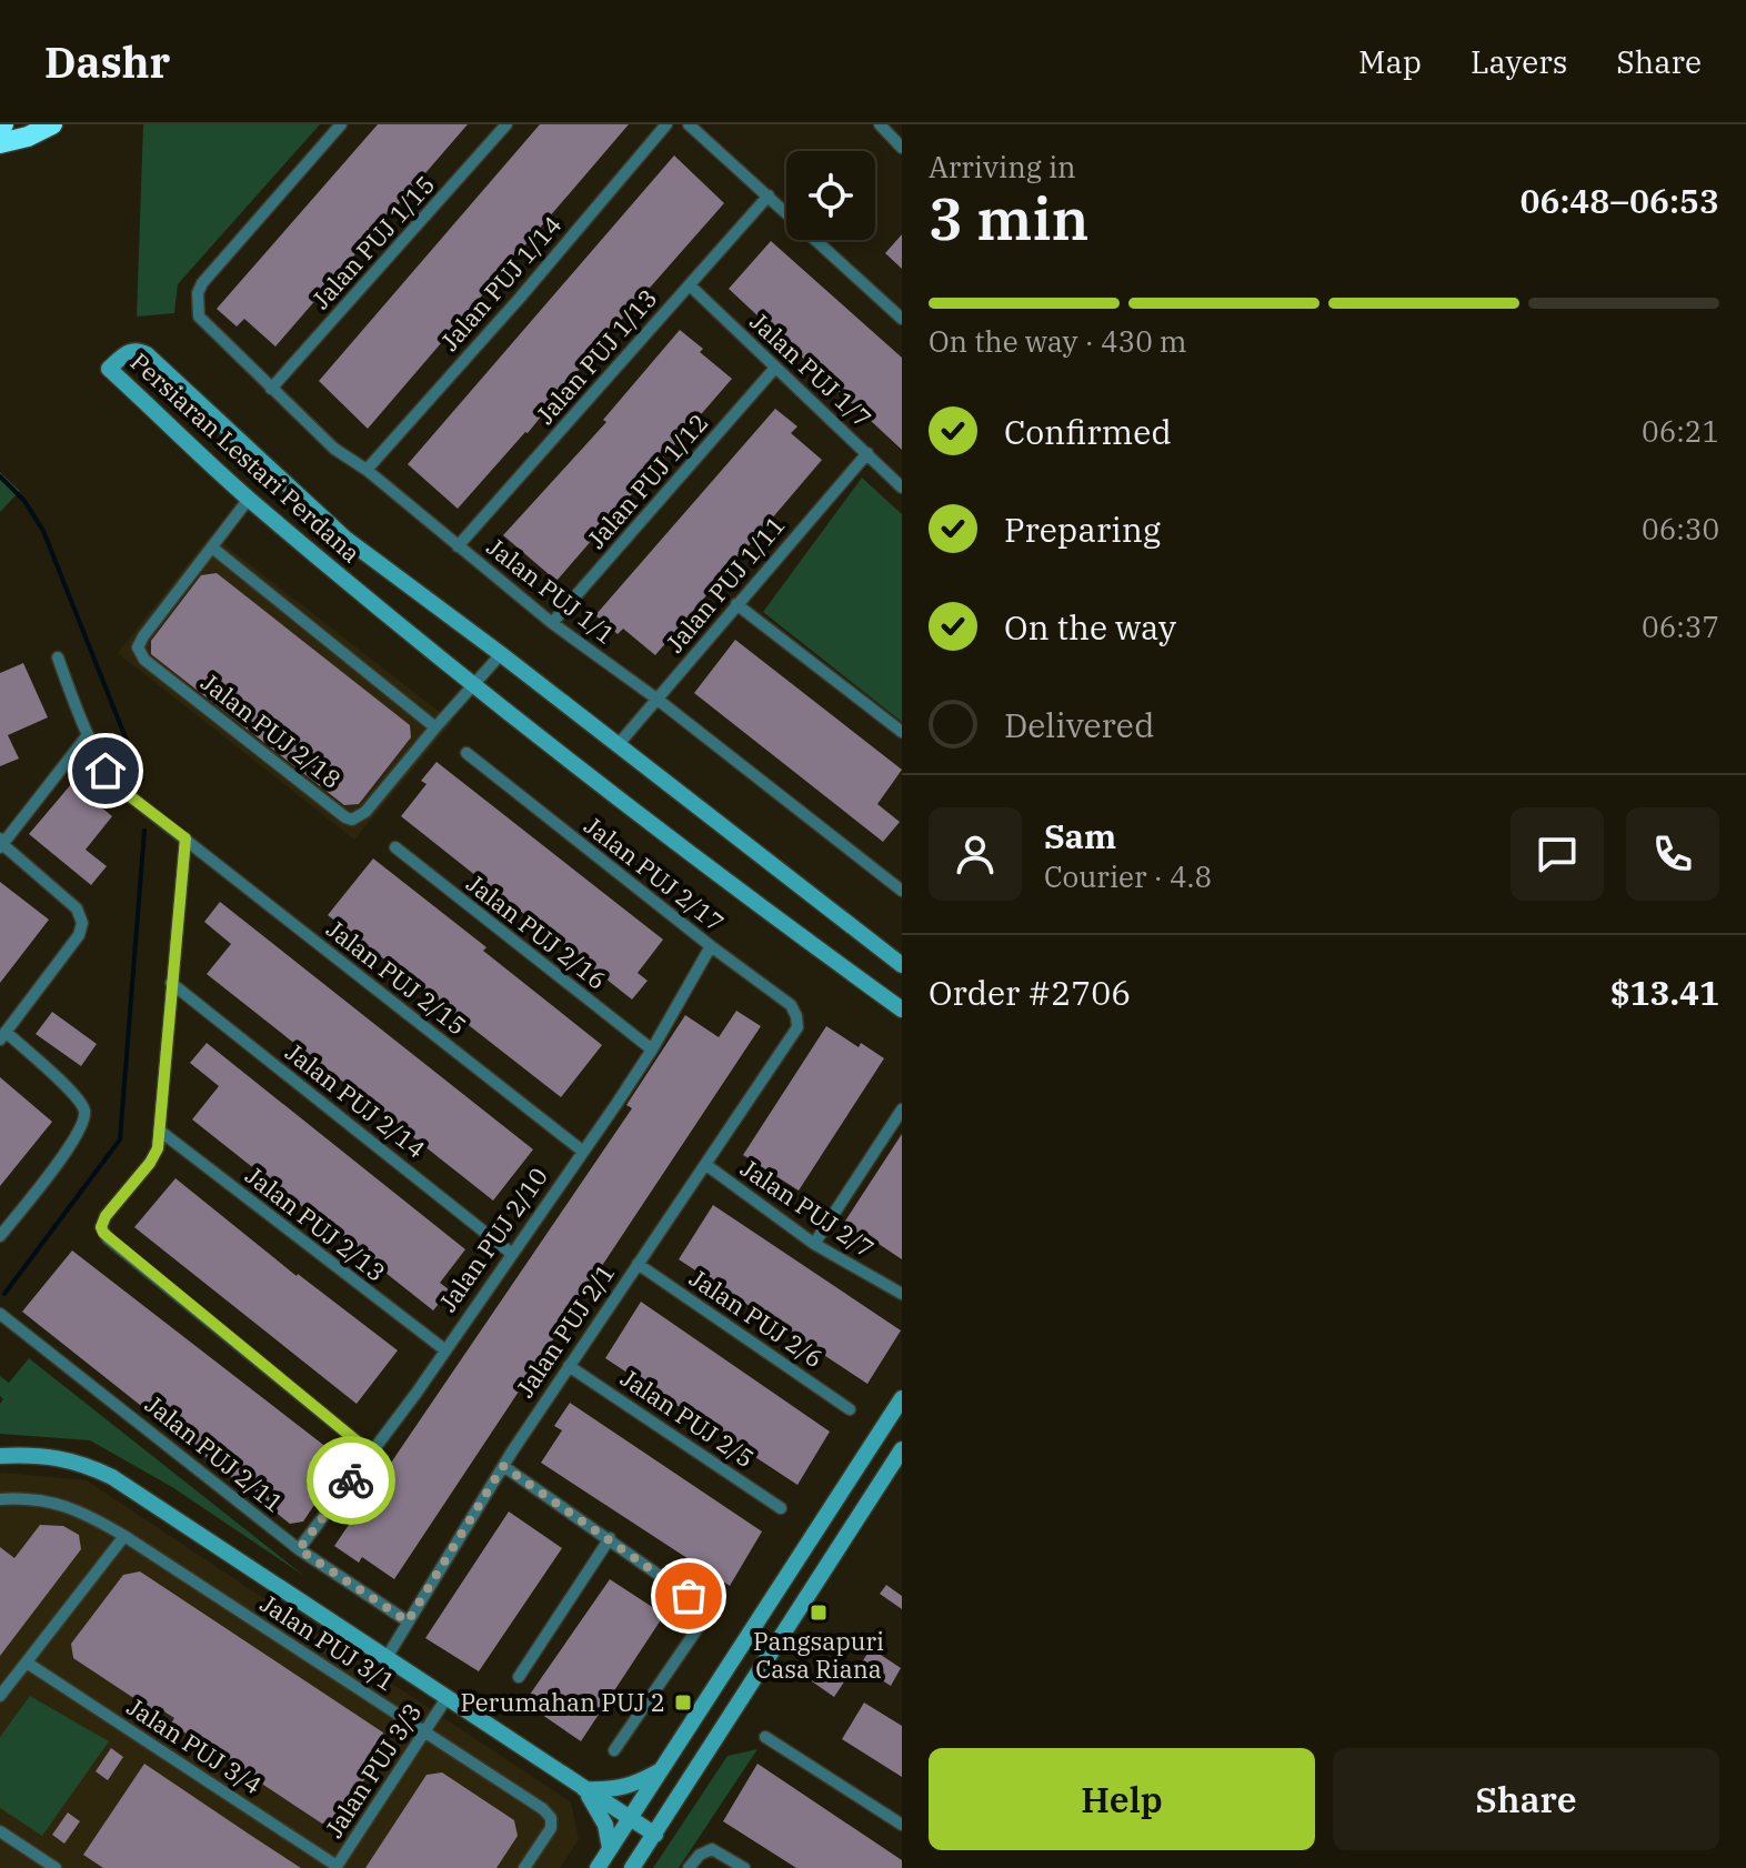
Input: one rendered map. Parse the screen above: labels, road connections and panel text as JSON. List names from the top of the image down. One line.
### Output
{"streets":{"main road":["Persiaran Lestari Perdana"],"street":["Jalan PUJ 1/15","Jalan PUJ 1/14","Jalan PUJ 1/13","Jalan PUJ 1/7","Jalan PUJ 1/12","Jalan PUJ 1/11","Jalan PUJ 1/1","Jalan PUJ 2/18","Jalan PUJ 2/17","Jalan PUJ 2/16","Jalan PUJ 2/15","Jalan PUJ 2/14","Jalan PUJ 2/7","Jalan PUJ 2/13","Jalan PUJ 2/10","Jalan PUJ 2/6","Jalan PUJ 2/1","Jalan PUJ 2/5","Jalan PUJ 2/11","Jalan PUJ 3/1","Jalan PUJ 3/4","Jalan PUJ 3/3"]},"crossings":[["Jalan PUJ 1/15","Jalan PUJ 1/1"],["Jalan PUJ 1/14","Jalan PUJ 1/1"],["Jalan PUJ 1/13","Jalan PUJ 1/7"],["Jalan PUJ 1/13","Jalan PUJ 1/1"],["Jalan PUJ 1/7","Jalan PUJ 1/12"],["Jalan PUJ 1/7","Jalan PUJ 1/11"],["Persiaran Lestari Perdana","Jalan PUJ 1/11"],["Persiaran Lestari Perdana","Jalan PUJ 2/18"],["Jalan PUJ 1/12","Jalan PUJ 1/1"],["Jalan PUJ 1/11","Jalan PUJ 1/1"],["Jalan PUJ 2/17","Jalan PUJ 2/10"],["Jalan PUJ 2/17","Jalan PUJ 2/1"],["Jalan PUJ 2/16","Jalan PUJ 2/10"],["Jalan PUJ 2/15","Jalan PUJ 2/10"],["Jalan PUJ 2/14","Jalan PUJ 2/10"],["Jalan PUJ 2/7","Jalan PUJ 2/1"],["Jalan PUJ 2/13","Jalan PUJ 2/10"],["Jalan PUJ 2/10","Jalan PUJ 2/11"],["Jalan PUJ 2/6","Jalan PUJ 2/1"],["Jalan PUJ 2/1","Jalan PUJ 2/5"],["Jalan PUJ 2/1","Jalan PUJ 2/11"],["Jalan PUJ 3/1","Jalan PUJ 3/3"],["Jalan PUJ 3/4","Jalan PUJ 3/3"]],"places":{"transit":["Pangsapuri Casa Riana","Perumahan PUJ 2"]},"page":{"header":"Dashr","nav":["Map","Layers","Share"],"heading":["3 min","Arriving in","06:48–06:53"],"panel":["Sam","Courier · 4.8","Order #2706","$13.41"],"bar":"On the way · 430 m","list":[["Confirmed","06:21"],["Preparing","06:30"],["On the way","06:37"],"Delivered"],"buttons":["Help","Share"]}}
